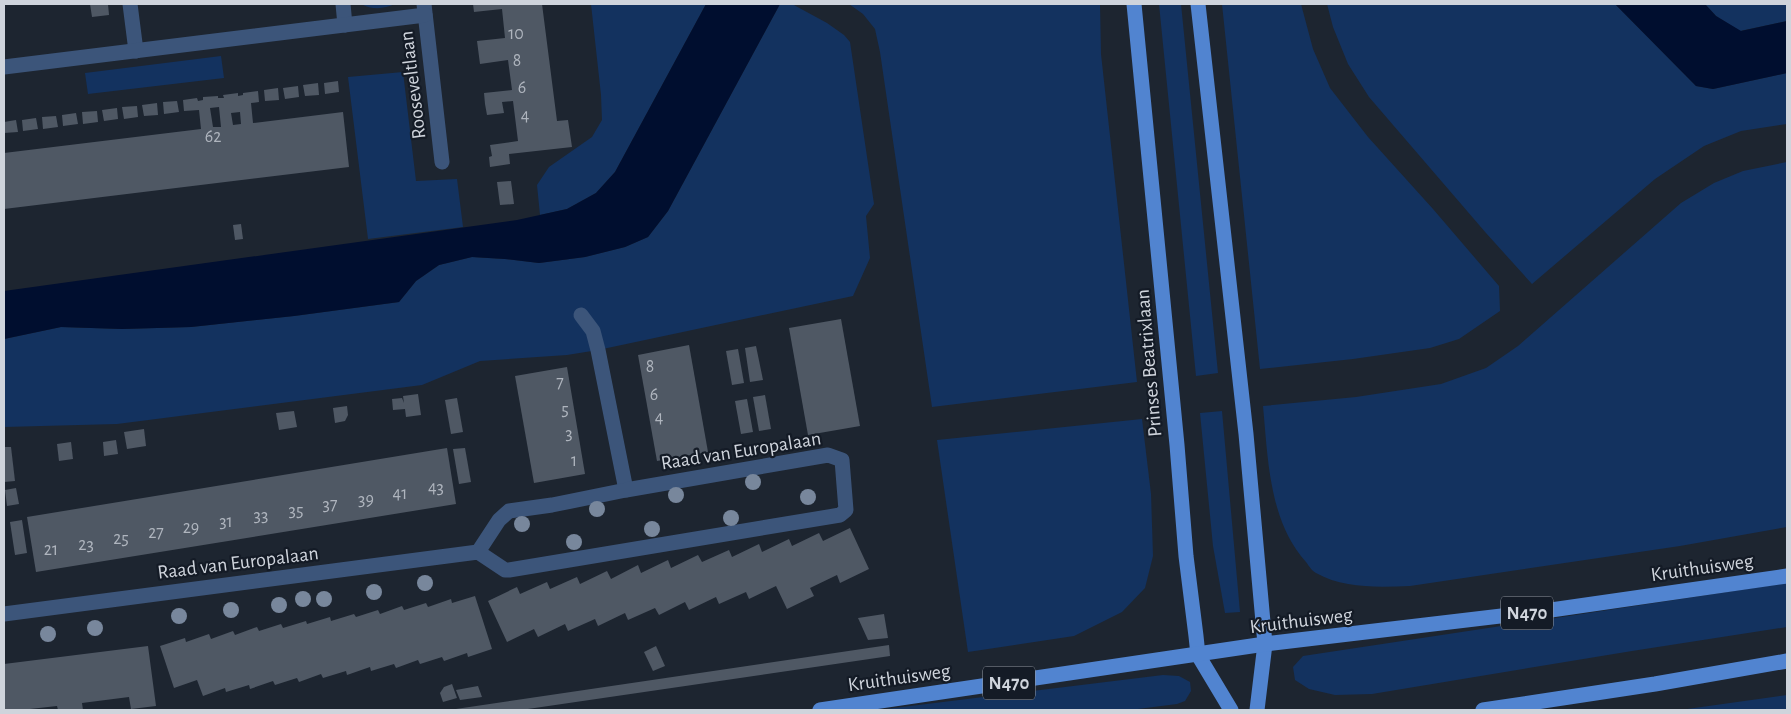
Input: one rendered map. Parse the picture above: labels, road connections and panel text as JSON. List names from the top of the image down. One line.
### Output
{"streets":{"main road":["Prinses Beatrixlaan","Kruithuisweg","N470"],"street":["Rooseveltlaan","Raad van Europalaan"]},"crossings":[["Prinses Beatrixlaan","Kruithuisweg"]],"house_numbers":["10","8","6","4","62","8","7","6","5","4","3","1","43","41","39","37","35","33","31","29","27","25","23","21"]}
